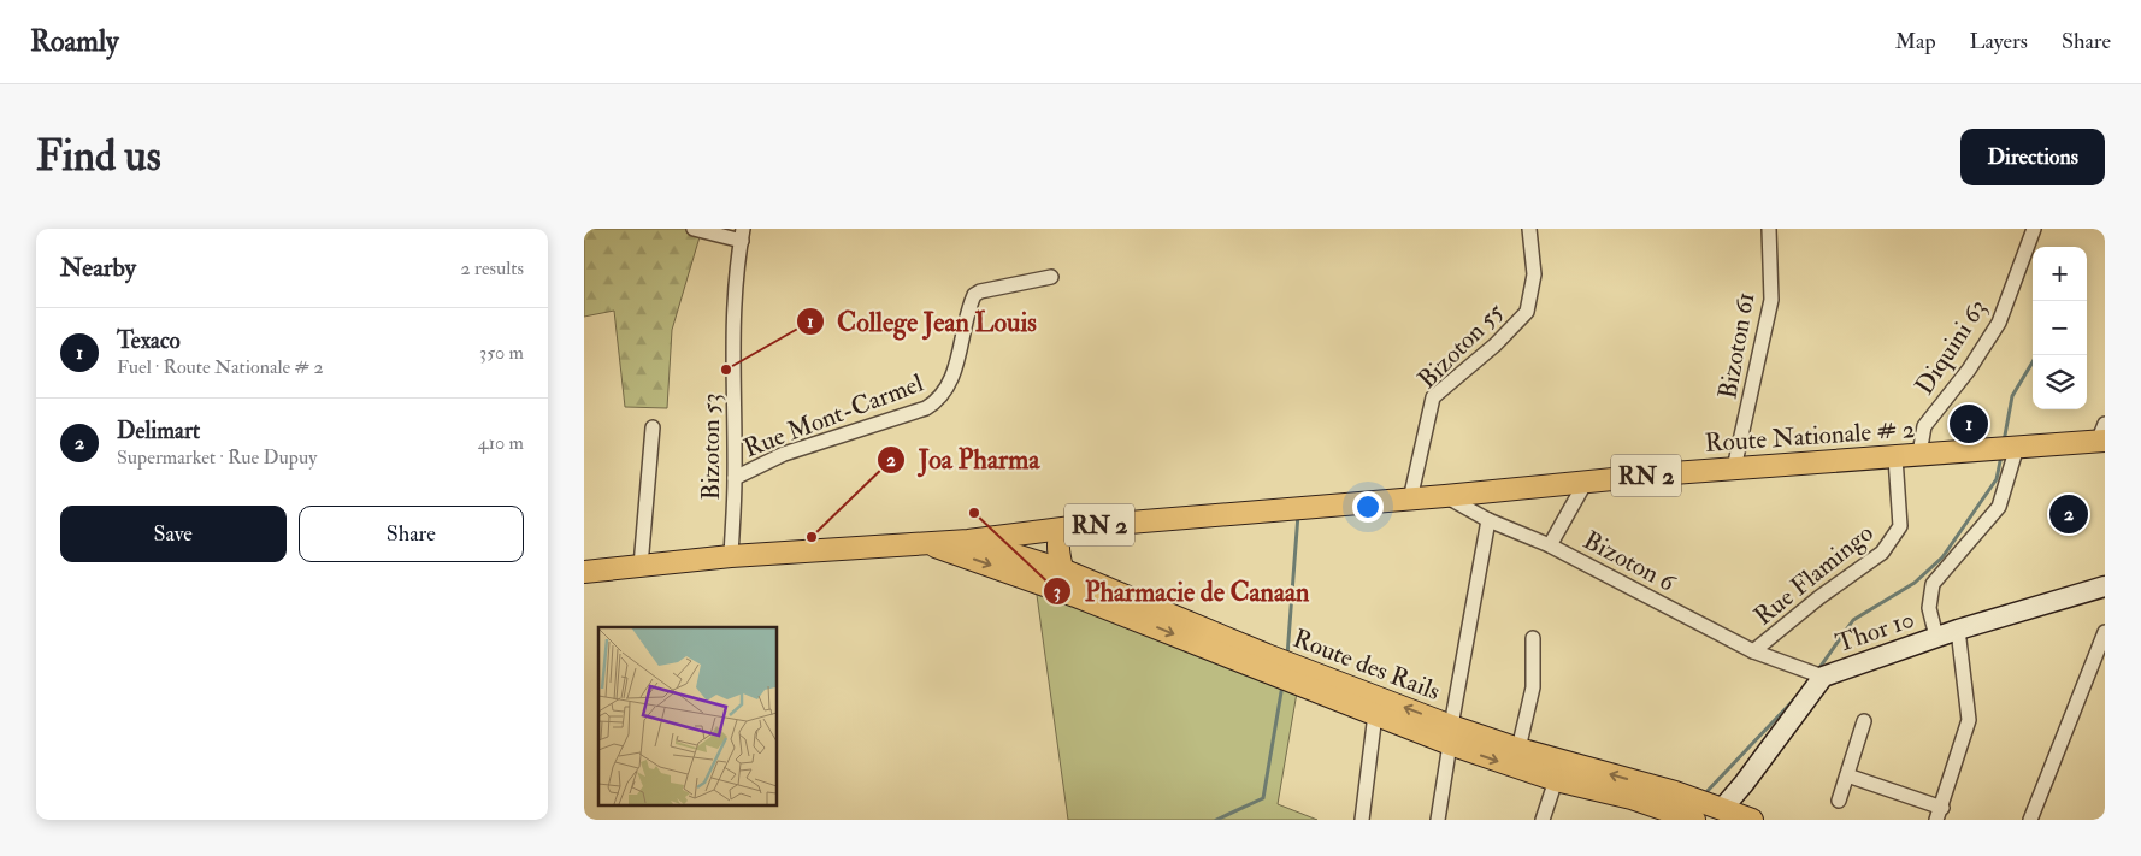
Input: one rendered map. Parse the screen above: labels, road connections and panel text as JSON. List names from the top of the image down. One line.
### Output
{"streets":{"main road":["Route Nationale # 2","RN 2","Route des Rails"],"street":["Bizoton 55","Bizoton 61","Diquini 63","Rue Mont-Carmel","Bizoton 53","Bizoton 6","Rue Flamingo","Thor 10"]},"crossings":[["Bizoton 55","Route Nationale # 2"],["Bizoton 61","Route Nationale # 2"],["Diquini 63","Route Nationale # 2"],["Rue Mont-Carmel","Bizoton 53"],["Route Nationale # 2","Bizoton 53"],["Route Nationale # 2","Bizoton 6"],["Route Nationale # 2","Rue Flamingo"],["Route Nationale # 2","Route des Rails"],["Bizoton 6","Rue Flamingo"],["Bizoton 6","Thor 10"],["Thor 10","Route des Rails"]],"places":["College Jean Louis","Pharmacie de Canaan","Joa Pharma"],"page":{"header":"Roamly","nav":["Map","Layers","Share"],"buttons":["Directions",["Save","Share"]],"title":"Find us","heading":["Nearby","2 results"],"map_buttons":["+","−"],"list":[{"mark":"1","name":"Texaco","note":"Fuel · Route Nationale # 2","value":"350 m"},{"mark":"2","name":"Delimart","note":"Supermarket · Rue Dupuy","value":"410 m"}],"pins":["1","2"]}}
